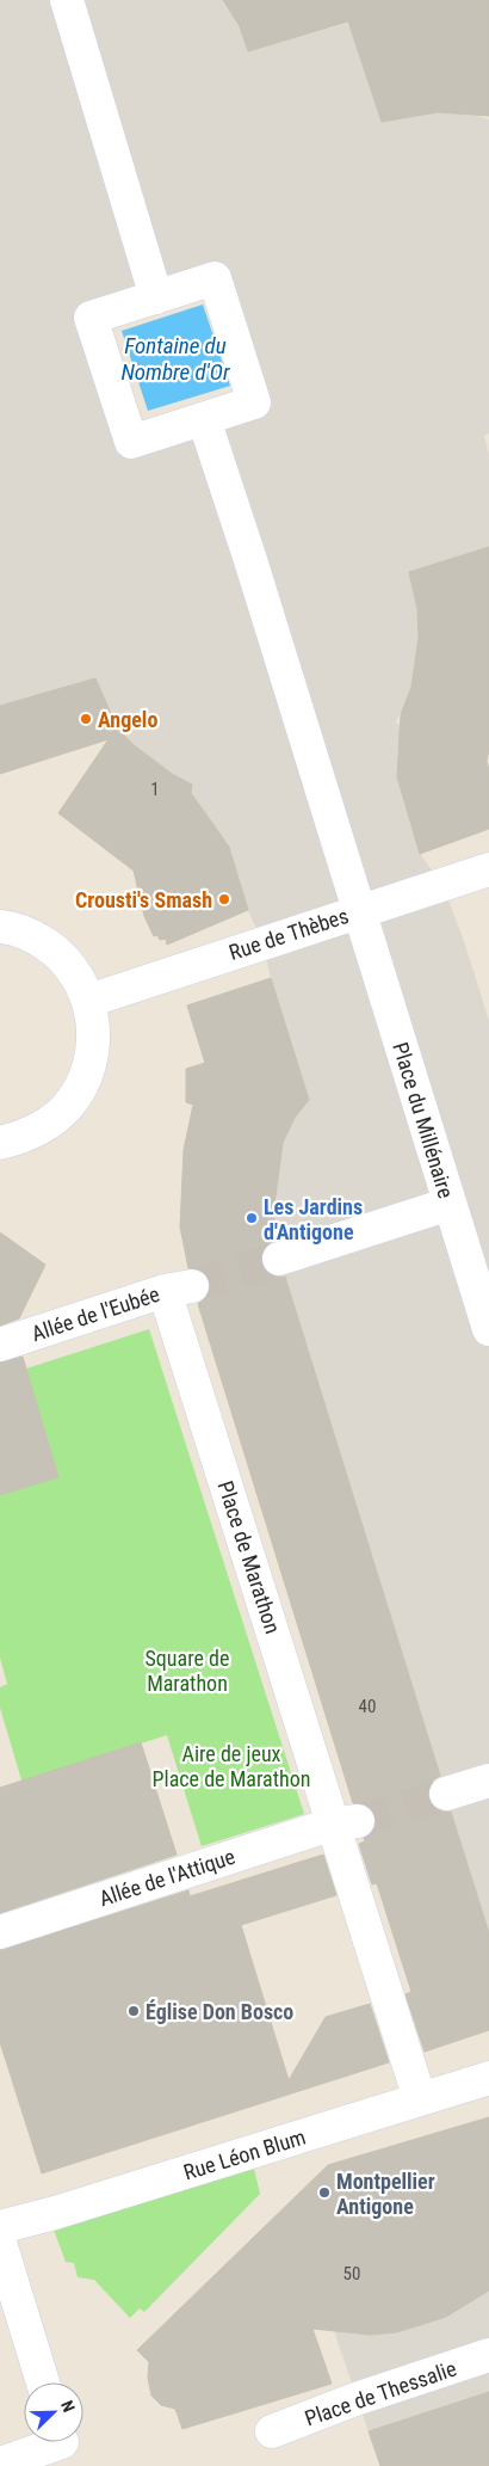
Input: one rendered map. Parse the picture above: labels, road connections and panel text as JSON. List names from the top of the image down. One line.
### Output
{"streets":{"street":["Rue de Thèbes","Place du Millénaire","Allée de l'Eubée","Place de Marathon","Allée de l'Attique","Rue Léon Blum","Place de Thessalie"]},"crossings":[["Rue de Thèbes","Place du Millénaire"],["Allée de l'Eubée","Place de Marathon"],["Place de Marathon","Allée de l'Attique"]],"water":["Fontaine du Nombre d'Or"],"parks":["Square de Marathon","Aire de jeux Place de Marathon"],"places":["Angelo","Crousti's Smash","Les Jardins d'Antigone","Église Don Bosco","Montpellier Antigone"],"house_numbers":["1","40","50"],"north":"top right"}
